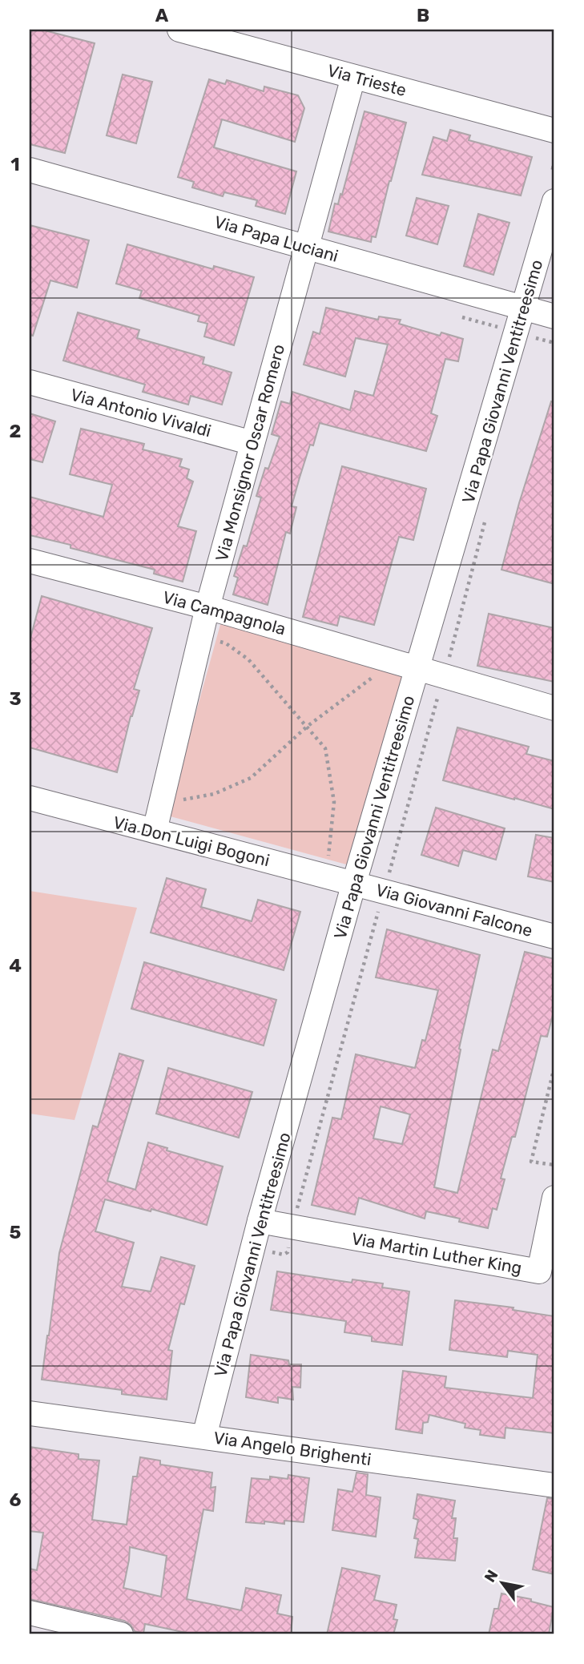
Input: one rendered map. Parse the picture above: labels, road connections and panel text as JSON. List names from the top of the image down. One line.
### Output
{"streets":{"street":["Via Trieste","Via Papa Luciani","Via Papa Giovanni Ventitreesimo","Via Antonio Vivaldi","Via Monsignor Oscar Romero","Via Campagnola","Via Don Luigi Bogoni","Via Giovanni Falcone","Via Martin Luther King","Via Angelo Brighenti"]},"crossings":[["Via Trieste","Via Monsignor Oscar Romero"],["Via Papa Luciani","Via Papa Giovanni Ventitreesimo"],["Via Papa Luciani","Via Monsignor Oscar Romero"],["Via Papa Giovanni Ventitreesimo","Via Campagnola"],["Via Papa Giovanni Ventitreesimo","Via Don Luigi Bogoni"],["Via Papa Giovanni Ventitreesimo","Via Giovanni Falcone"],["Via Papa Giovanni Ventitreesimo","Via Martin Luther King"],["Via Papa Giovanni Ventitreesimo","Via Angelo Brighenti"],["Via Antonio Vivaldi","Via Monsignor Oscar Romero"],["Via Monsignor Oscar Romero","Via Campagnola"],["Via Monsignor Oscar Romero","Via Don Luigi Bogoni"],["Via Don Luigi Bogoni","Via Giovanni Falcone"]],"north":"top left","grid":{"columns":["A","B"],"rows":["1","2","3","4","5","6"]}}
